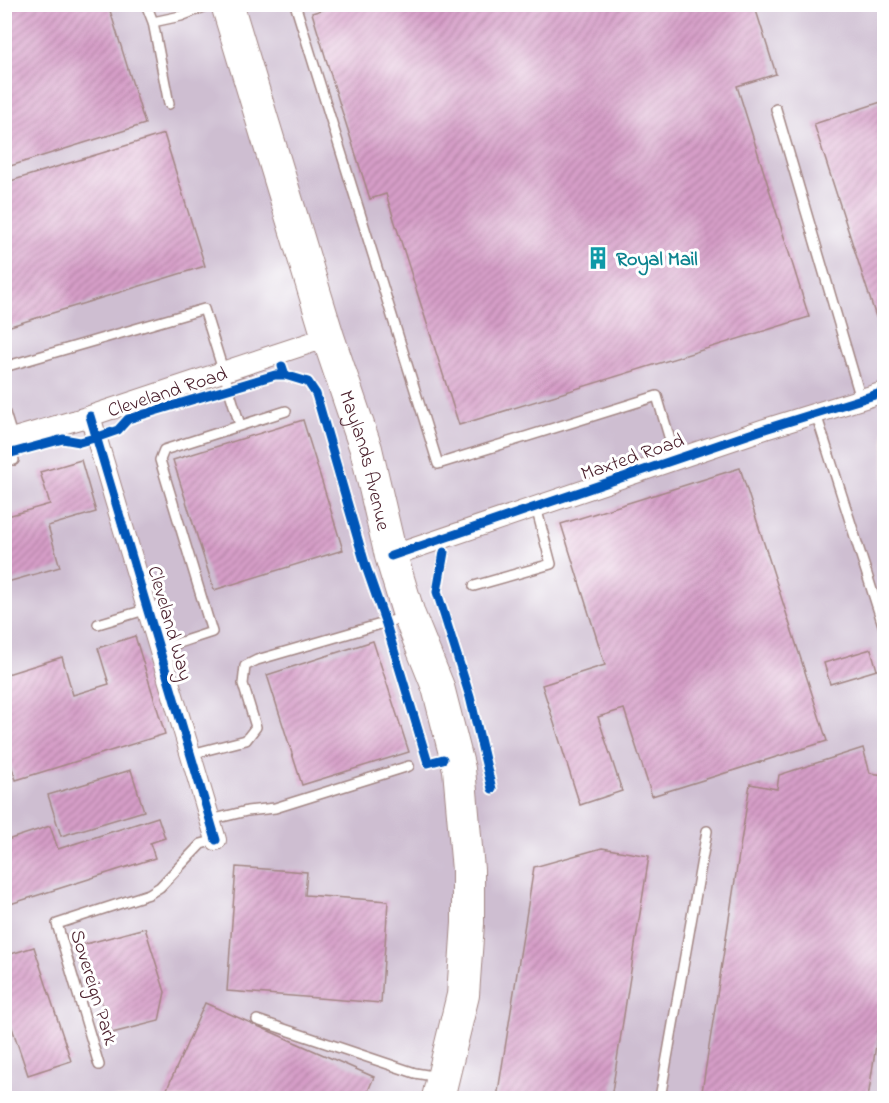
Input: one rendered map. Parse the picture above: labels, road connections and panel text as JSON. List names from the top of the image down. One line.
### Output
{"streets":{"main road":["Maylands Avenue"],"street":["Cleveland Road","Maxted Road","Cleveland Way"],"lane":["Sovereign Park"]},"crossings":[["Cleveland Road","Maylands Avenue"],["Cleveland Road","Cleveland Way"],["Maxted Road","Maylands Avenue"],["Cleveland Way","Sovereign Park"]],"places":{"building":["Royal Mail"]}}
